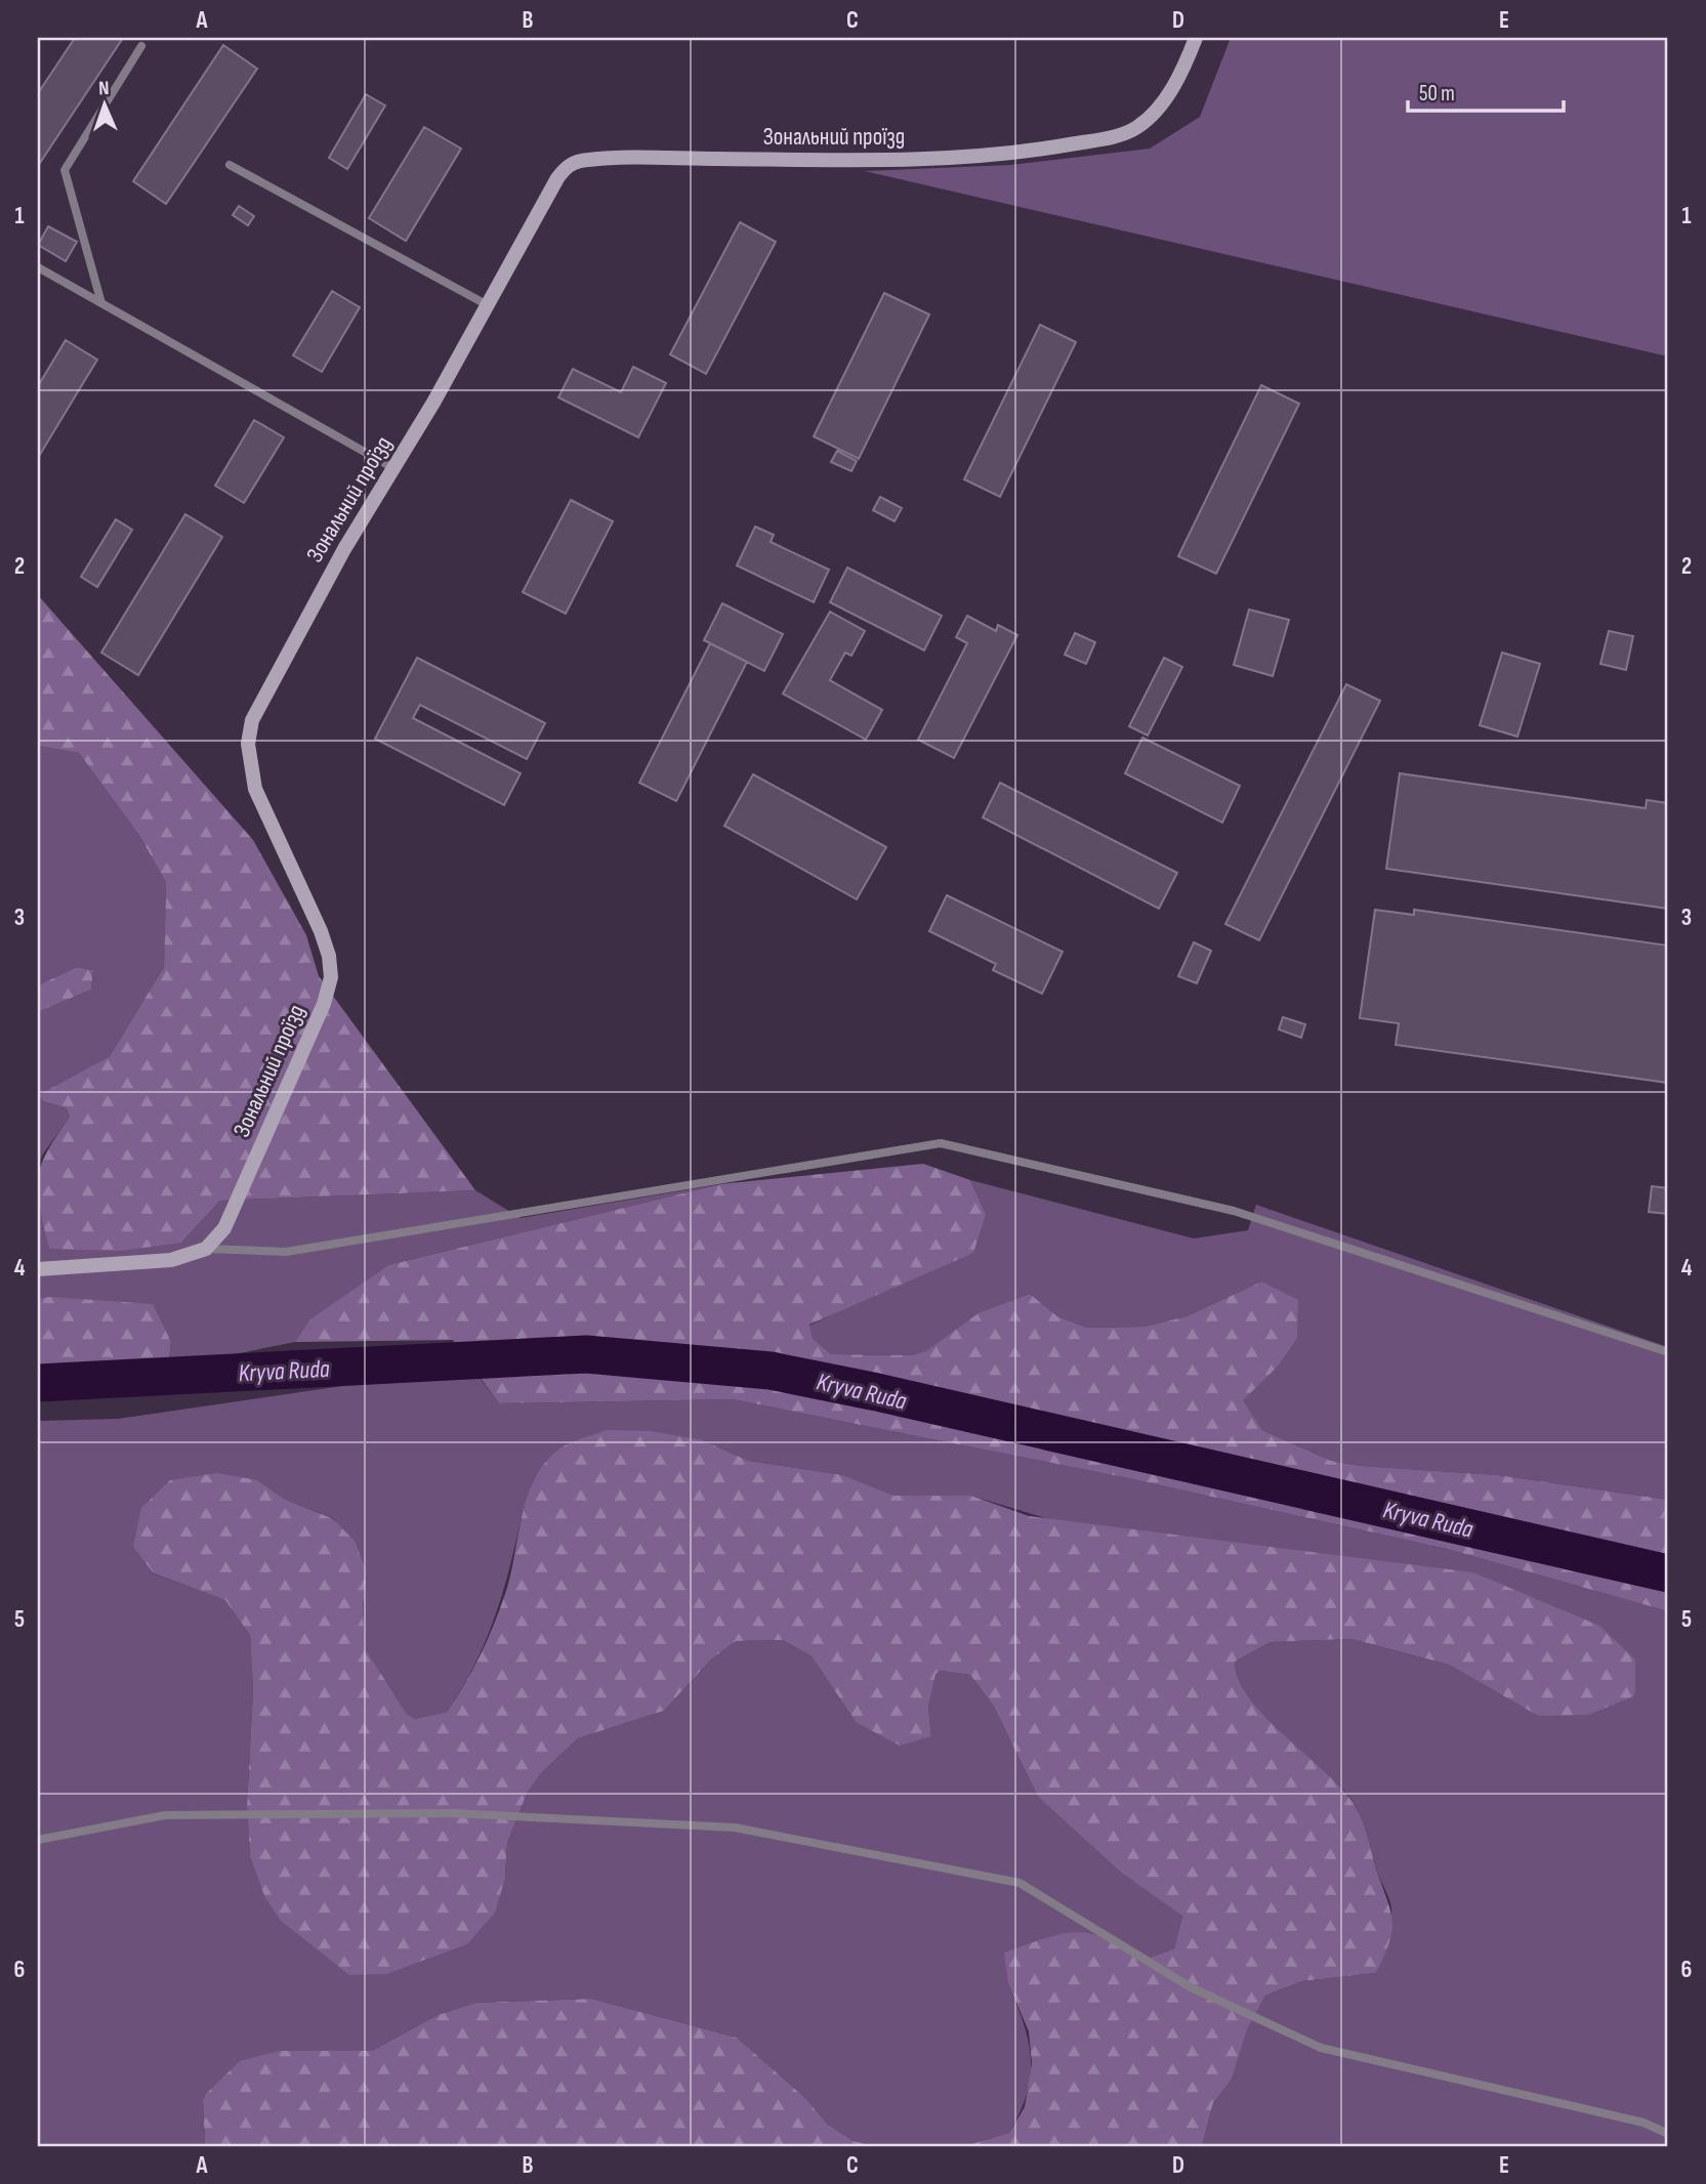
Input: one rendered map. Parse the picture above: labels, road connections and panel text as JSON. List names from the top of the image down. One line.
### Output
{"streets":{"street":["Зональний проїзд"]},"water":["Kryva Ruda"],"scale_bar":"50 m","north":"top","grid":{"columns":["A","B","C","D","E"],"rows":["1","2","3","4","5","6"]}}
